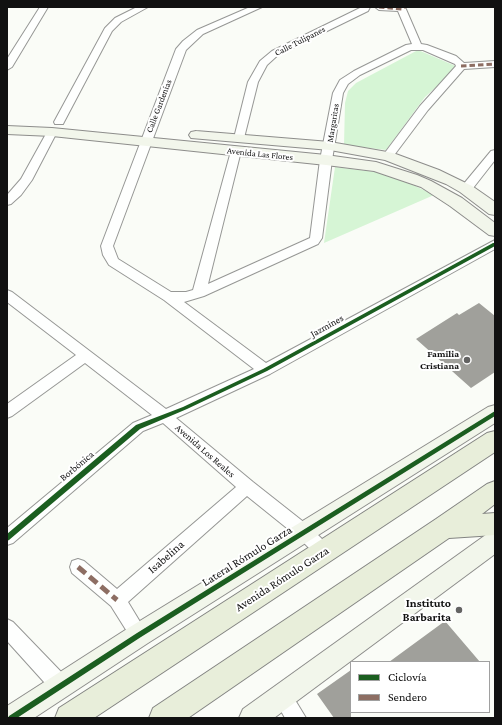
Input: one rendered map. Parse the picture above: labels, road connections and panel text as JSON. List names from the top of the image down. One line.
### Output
{"streets":{"main road":["Avenida Rómulo Garza"],"street":["Calle Tulipanes","Calle Gardenias","Margaritas","Avenida Las Flores","Jazmines","Avenida Los Reales","Borbónica","Lateral Rómulo Garza","Isabelina"]},"crossings":[["Calle Tulipanes","Margaritas"],["Calle Tulipanes","Avenida Las Flores"],["Calle Gardenias","Avenida Las Flores"],["Margaritas","Avenida Las Flores"],["Jazmines","Avenida Los Reales"],["Jazmines","Borbónica"],["Avenida Los Reales","Borbónica"],["Avenida Los Reales","Lateral Rómulo Garza"],["Avenida Los Reales","Isabelina"],["Avenida Los Reales","Avenida Rómulo Garza"]],"places":["Familia Cristiana","Instituto Barbarita"],"legend":["Ciclovía","Sendero"]}
